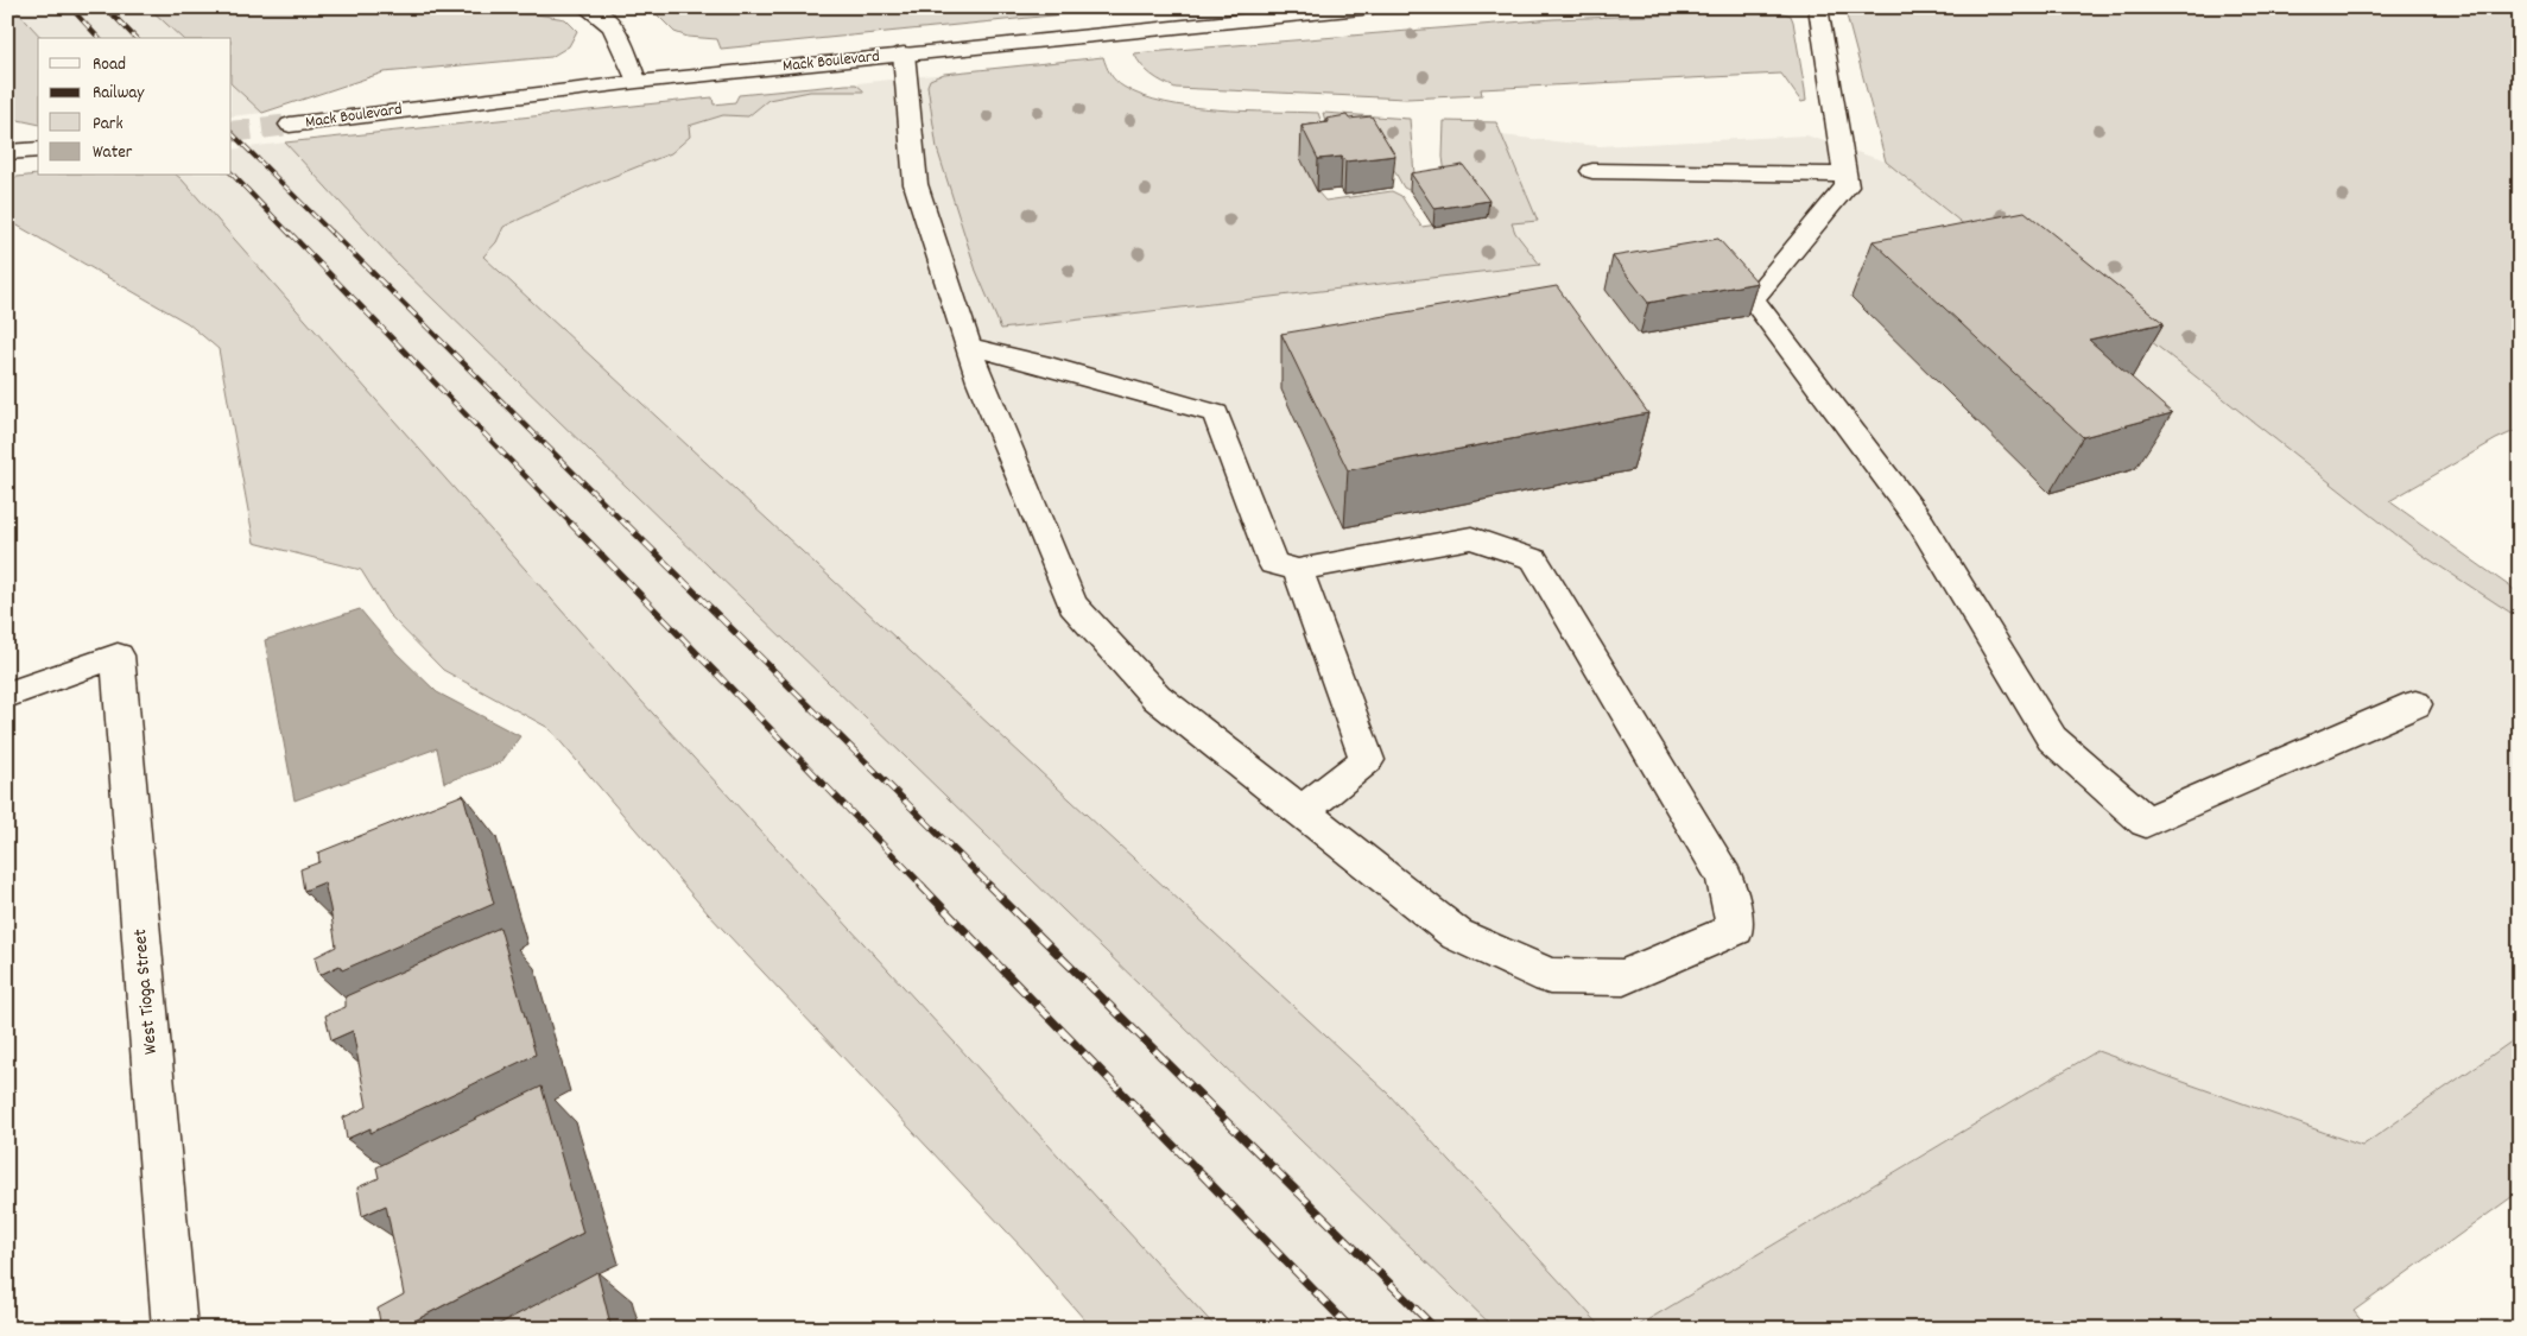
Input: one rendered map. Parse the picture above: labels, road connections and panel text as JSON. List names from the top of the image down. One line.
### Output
{"streets":{"main road":["Mack Boulevard","West Tioga Street"]},"legend":["Road","Railway","Park","Water"]}
